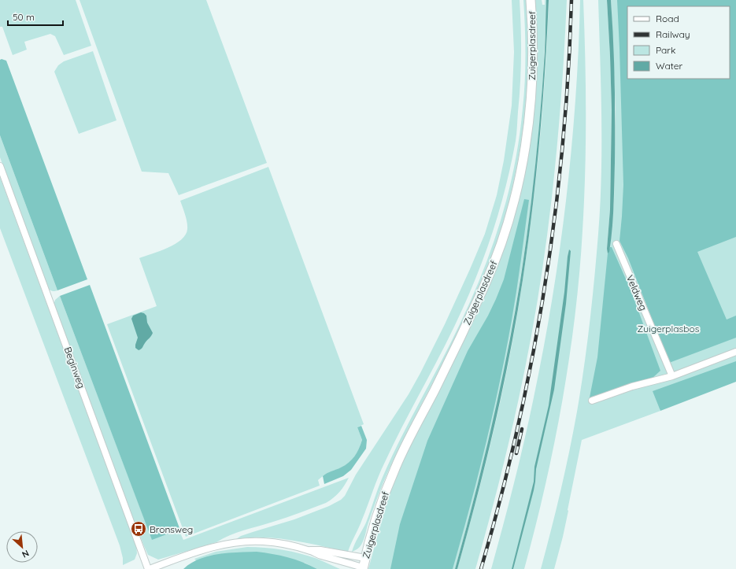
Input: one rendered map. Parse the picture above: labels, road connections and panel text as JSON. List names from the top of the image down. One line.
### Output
{"streets":{"main road":["Zuigerplasdreef"],"street":["Veldweg","Beginweg"]},"parks":["Zuigerplasbos"],"places":{"bus stop":["Bronsweg"]},"legend":["Road","Railway","Park","Water"],"scale_bar":"50 m","north":"bottom right"}
